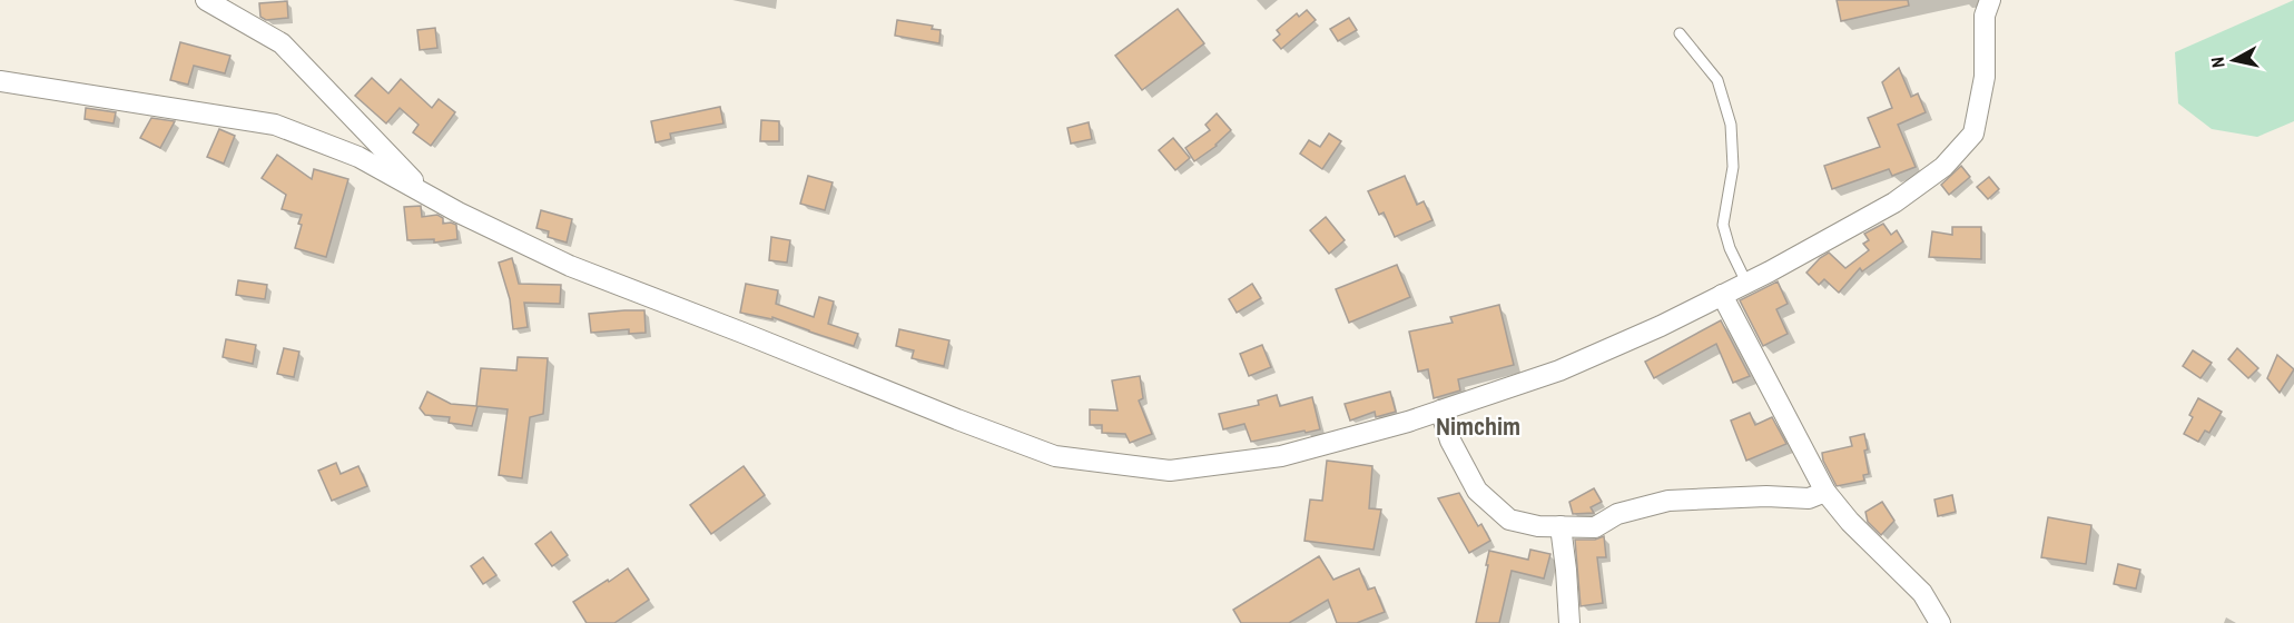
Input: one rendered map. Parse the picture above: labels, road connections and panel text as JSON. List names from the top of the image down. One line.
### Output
{"districts":["Nimchim"],"north":"left"}
